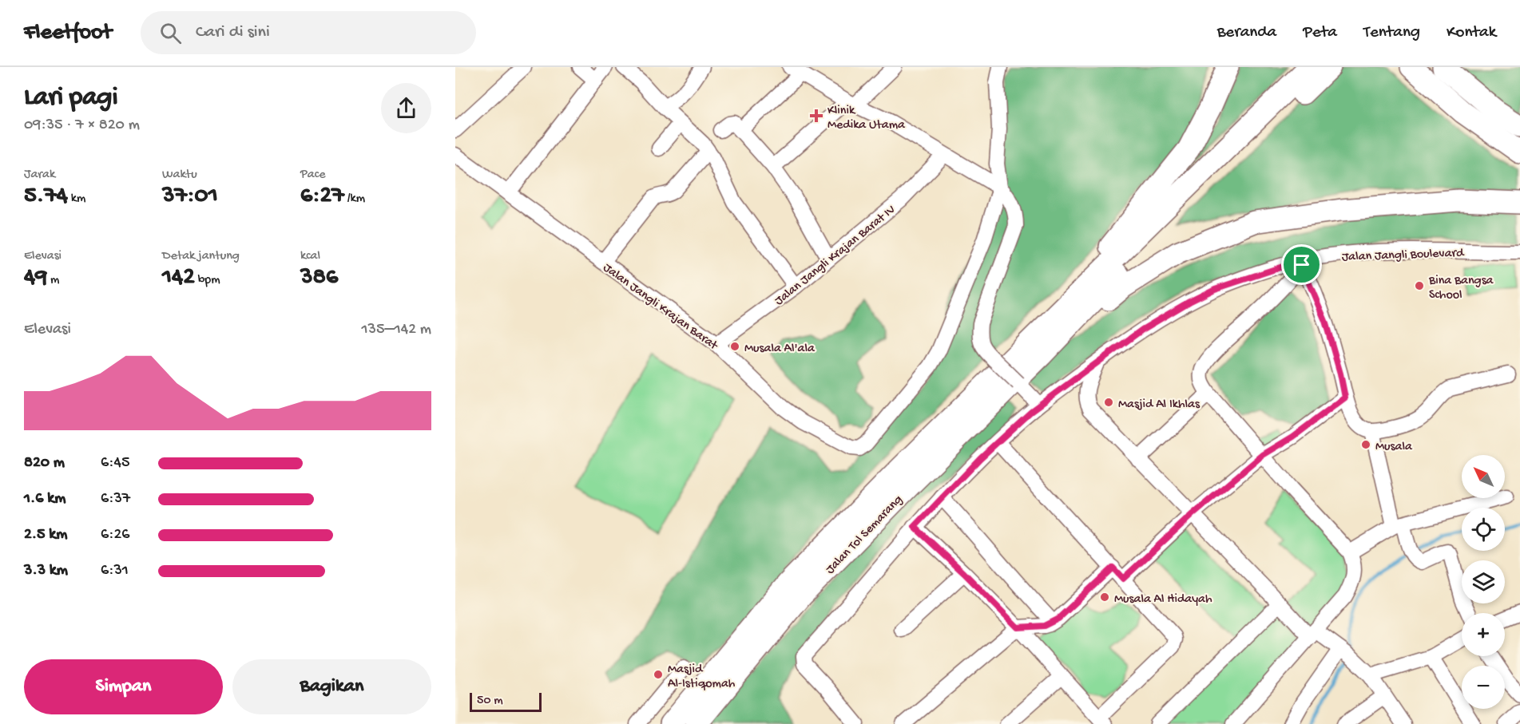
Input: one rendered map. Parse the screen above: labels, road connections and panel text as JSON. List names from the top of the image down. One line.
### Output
{"streets":{"highway":["Jalan Tol Semarang"],"street":["Jalan Jangli Boulevard","Jalan Jangli Krajan Barat IV","Jalan Jangli Krajan Barat"]},"crossings":[["Jalan Jangli Krajan Barat IV","Jalan Jangli Krajan Barat"]],"places":{"health":["Klinik Medika Utama"],"other":["Bina Bangsa School","Musala Al'ala","Masjid Al Ikhlas","Musala","Musala Al Hidayah","Masjid Al-Istiqomah"]},"scale_bar":"50 m","north":"top left","page":{"header":"Fleetfoot","search":"Cari di sini","nav":["Beranda","Peta","Tentang","Kontak"],"heading":["Lari pagi","09:35 · 7 × 820 m"],"stats":[["Jarak","5.74 km"],["Waktu","37:01"],["Pace","6:27 /km"],["Elevasi","49 m"],["Detak jantung","142 bpm"],["kcal","386"]],"chart":["Elevasi","135–142 m"],"list":[{"name":"820 m","note":"6:45"},{"name":"1.6 km","note":"6:37"},{"name":"2.5 km","note":"6:26"},{"name":"3.3 km","note":"6:31"}],"map_buttons":["+","−"],"buttons":["Simpan","Bagikan"],"scale":"50 m"}}
